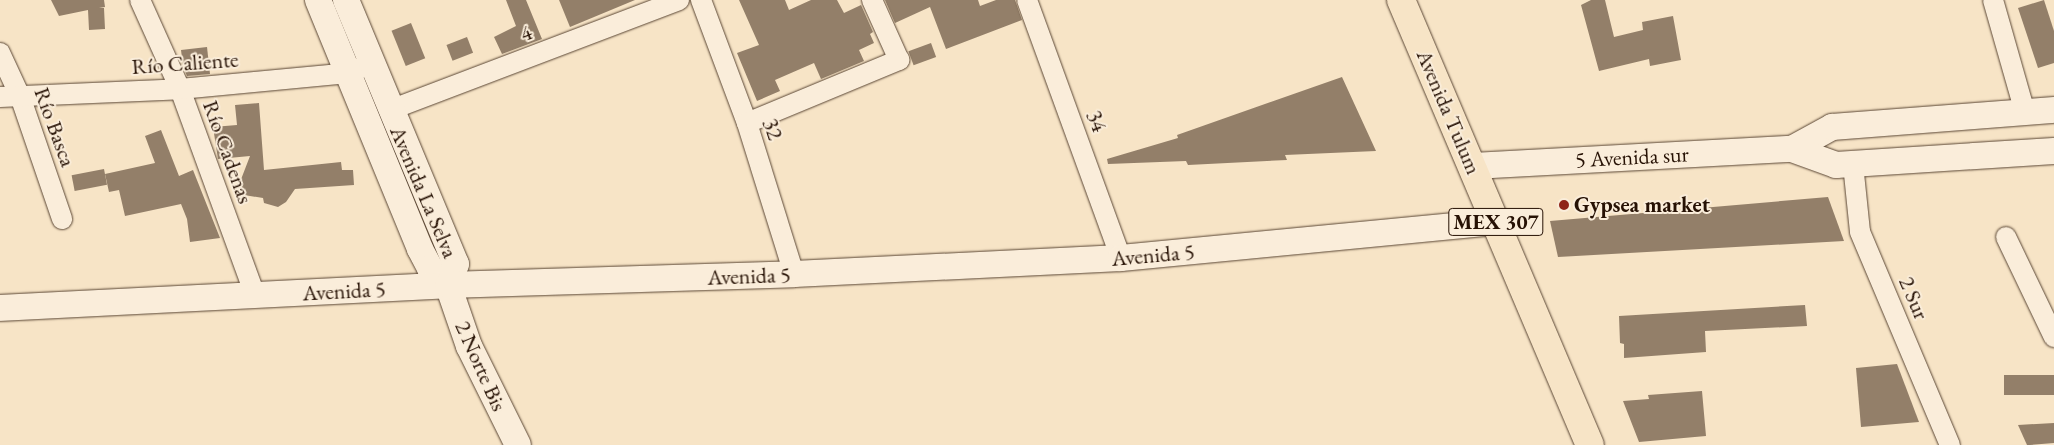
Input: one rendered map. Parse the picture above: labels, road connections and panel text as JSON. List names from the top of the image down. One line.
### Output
{"streets":{"highway":["Avenida Tulum","MEX 307"],"street":["4","Río Caliente","34","Río Basca","32","Río Cadenas","5 Avenida sur","Avenida La Selva","Avenida 5","2 Sur","2 Norte Bis"]},"crossings":[["4","Avenida La Selva"],["Río Caliente","Río Basca"],["Río Caliente","Río Cadenas"],["Río Caliente","Avenida La Selva"],["Avenida Tulum","5 Avenida sur"],["Avenida Tulum","Avenida 5"],["34","Avenida 5"],["32","Avenida 5"],["Río Cadenas","Avenida 5"],["Avenida La Selva","Avenida 5"],["Avenida La Selva","2 Norte Bis"],["Avenida 5","2 Norte Bis"]],"places":["Gypsea market"]}
